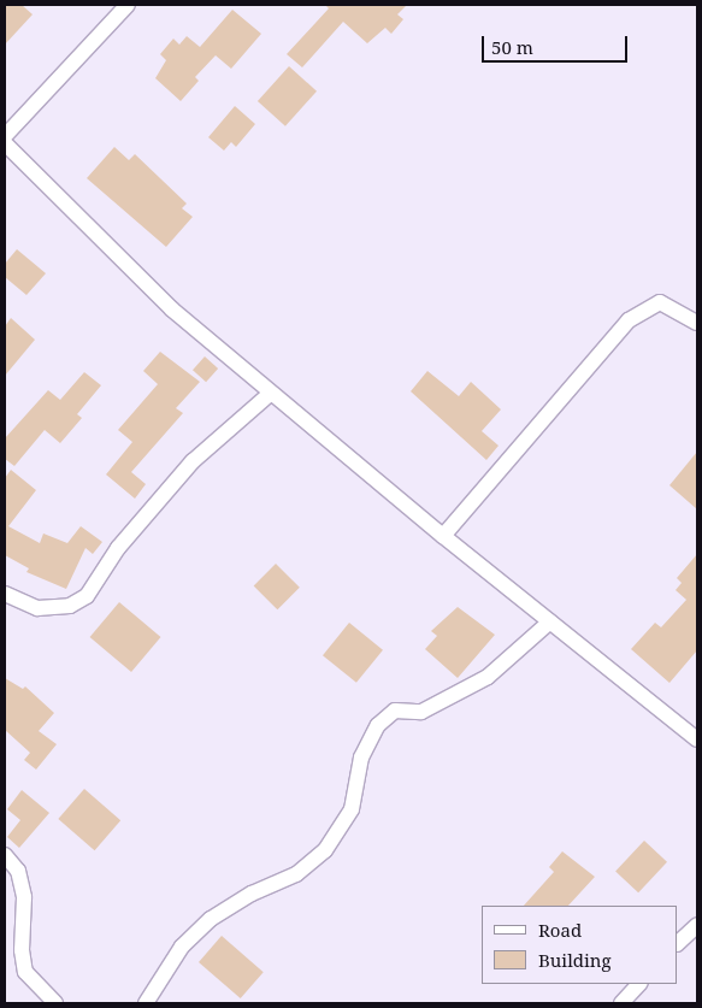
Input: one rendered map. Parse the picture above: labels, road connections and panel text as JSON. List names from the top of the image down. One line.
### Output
{"legend":["Road","Building"],"scale_bar":"50 m"}
